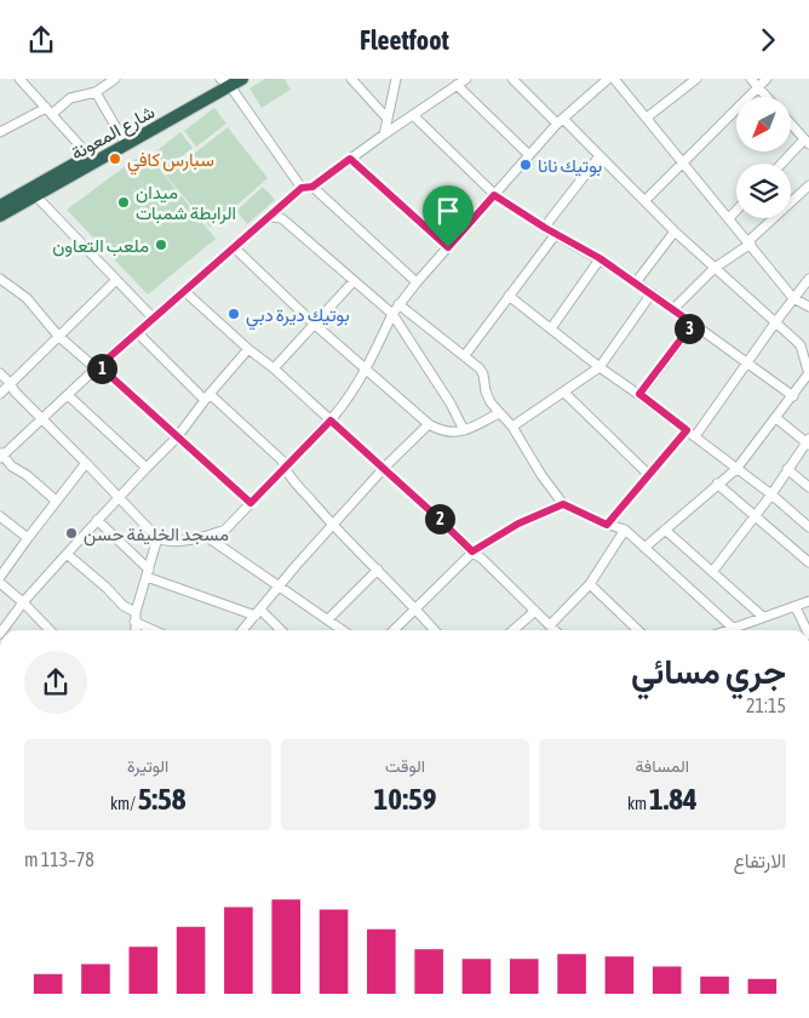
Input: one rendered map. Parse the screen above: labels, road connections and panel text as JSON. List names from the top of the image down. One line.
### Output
{"streets":{"highway":["شارع المعونة"]},"places":["سبارس كافي","بوتيك نانا","ميدان الرابطة شمبات","ملعب التعاون","بوتيك ديرة دبي","مسجد الخليفة حسن"],"north":"bottom left","page":{"header":"Fleetfoot","pins":["3","1","2"],"heading":["جري مسائي","21:15"],"stats":[["المسافة","1.84 km"],["الوقت","10:59"],["الوتيرة","5:58 /km"]],"chart":["الارتفاع","78–113 m"]}}
